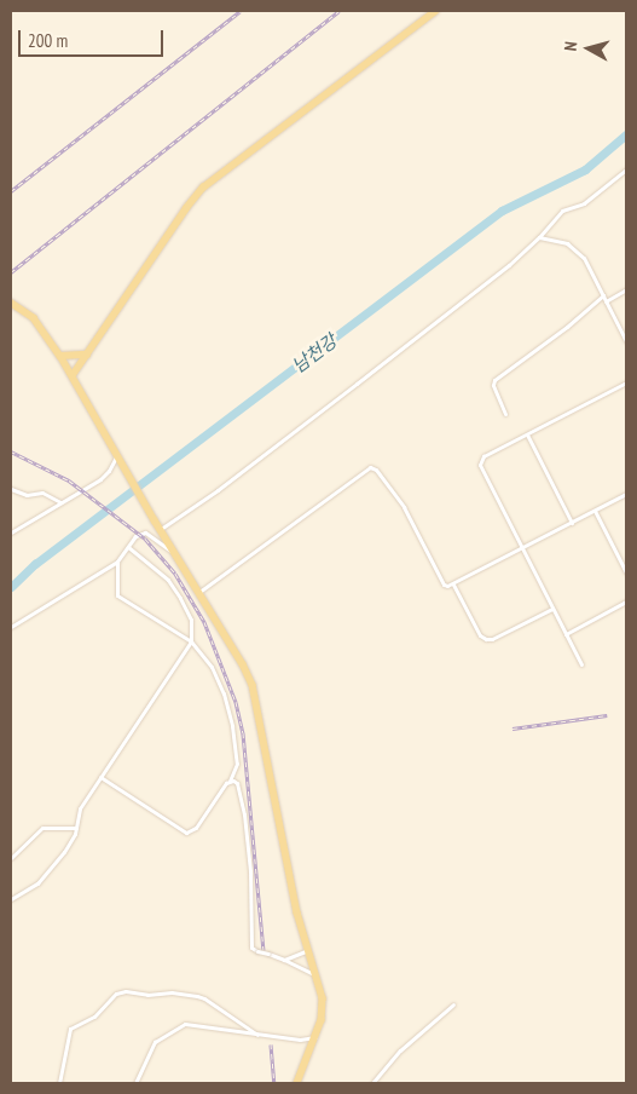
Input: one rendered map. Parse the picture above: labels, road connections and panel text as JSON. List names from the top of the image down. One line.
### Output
{"water":["남천강"],"scale_bar":"200 m","north":"left"}
